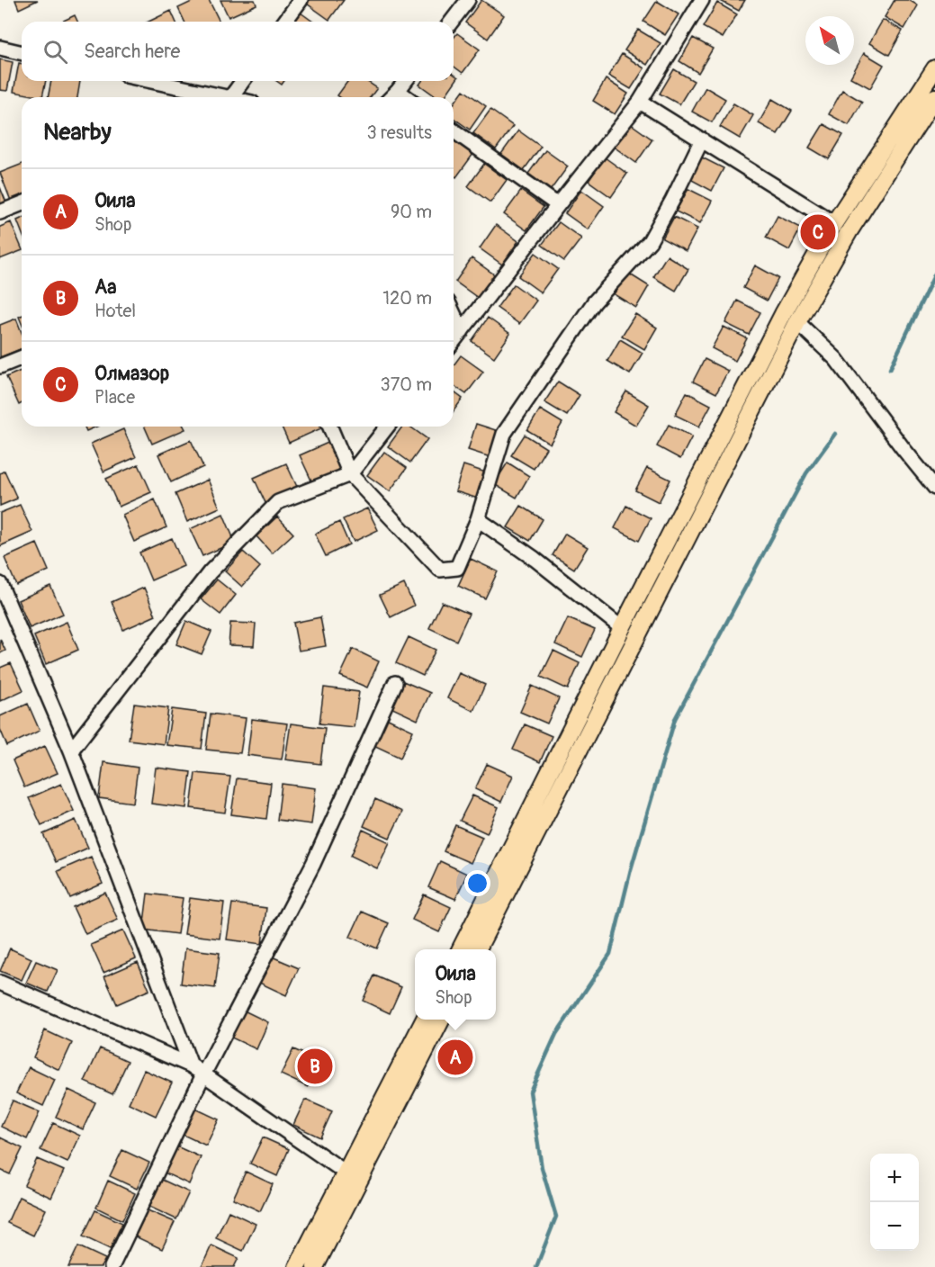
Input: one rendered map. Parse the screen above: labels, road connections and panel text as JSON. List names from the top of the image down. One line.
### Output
{"north":"top left","page":{"search":"Search here","heading":["Nearby","3 results"],"list":[{"mark":"A","name":"Оила","note":"Shop","value":"90 m"},{"mark":"B","name":"Аа","note":"Hotel","value":"120 m"},{"mark":"C","name":"Олмазор","note":"Place","value":"370 m"}],"pins":["C","A","B"],"popup":["Оила","Shop"],"map_buttons":["+","−"]}}
